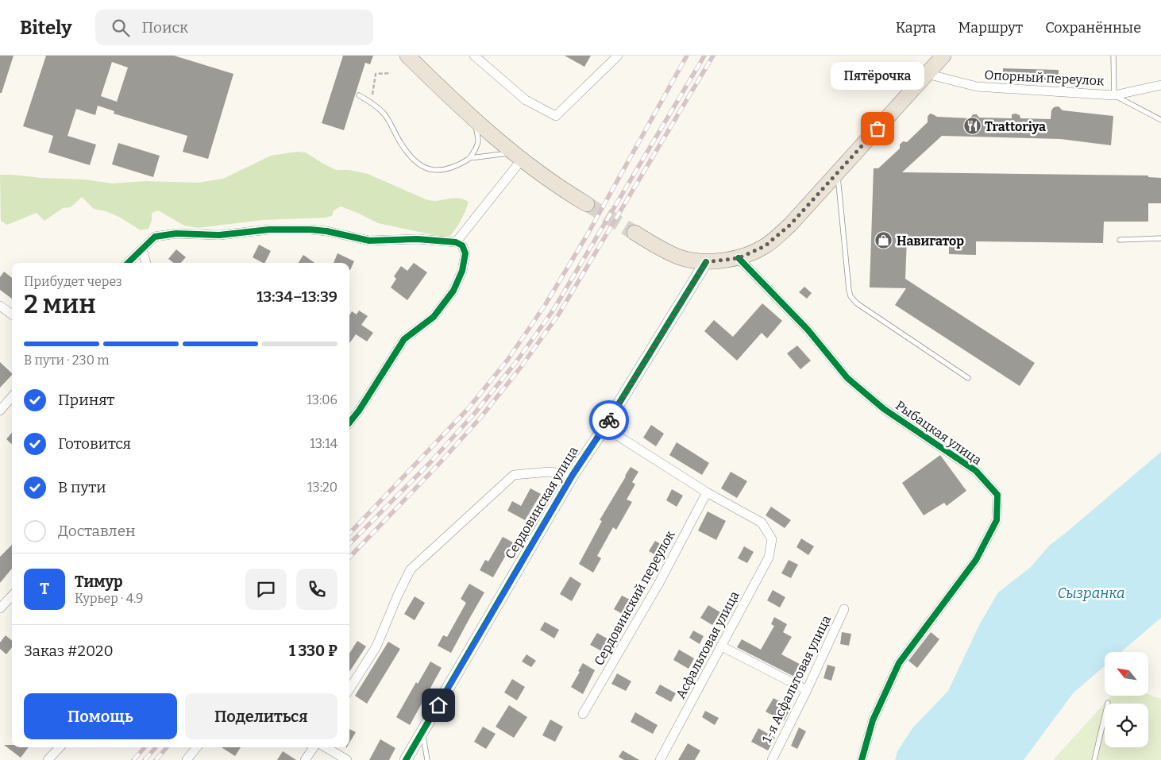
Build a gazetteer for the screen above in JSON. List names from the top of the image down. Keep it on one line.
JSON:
{"streets":{"street":["Опорный переулок","Рыбацкая улица","Сердовинская улица","Сердовинский переулок","Асфальтовая улица","1-я Асфальтовая улица"]},"crossings":[["Сердовинский переулок","Асфальтовая улица"]],"water":["Сызранка"],"places":{"restaurant":["Trattoriya"],"other":["Пятёрочка"],"shop":["Навигатор"]},"north":"top left","page":{"header":"Bitely","search":"Поиск","nav":["Карта","Маршрут","Сохранённые"],"bubble":"Пятёрочка","heading":["2 мин","Прибудет через","13:34–13:39"],"panel":["Тимур","Курьер · 4.9","Заказ #2020","1 330 ₽"],"bar":"В пути · 230 m","list":[["Принят","13:06"],["Готовится","13:14"],["В пути","13:20"],"Доставлен"],"round":"Т","buttons":["Помощь","Поделиться"]}}
